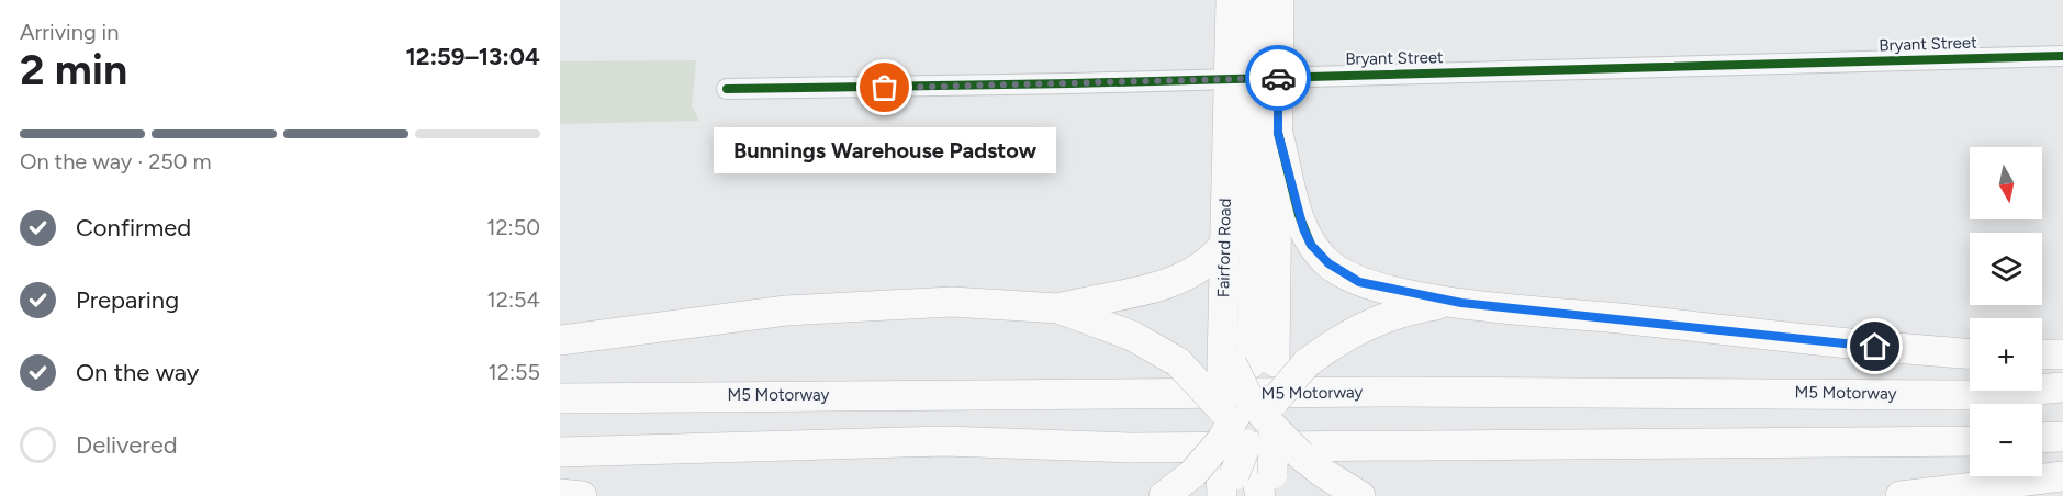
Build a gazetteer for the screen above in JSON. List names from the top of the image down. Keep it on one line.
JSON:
{"streets":{"highway":["Fairford Road","M5 Motorway"],"street":["Bryant Street"]},"crossings":[["Bryant Street","Fairford Road"]],"places":["Bunnings Warehouse Padstow"],"north":"bottom","page":{"heading":["2 min","Arriving in","12:59–13:04"],"bar":"On the way · 250 m","bubble":"Bunnings Warehouse Padstow","map_buttons":["+","−"],"list":[["Confirmed","12:50"],["Preparing","12:54"],["On the way","12:55"],"Delivered"]}}
